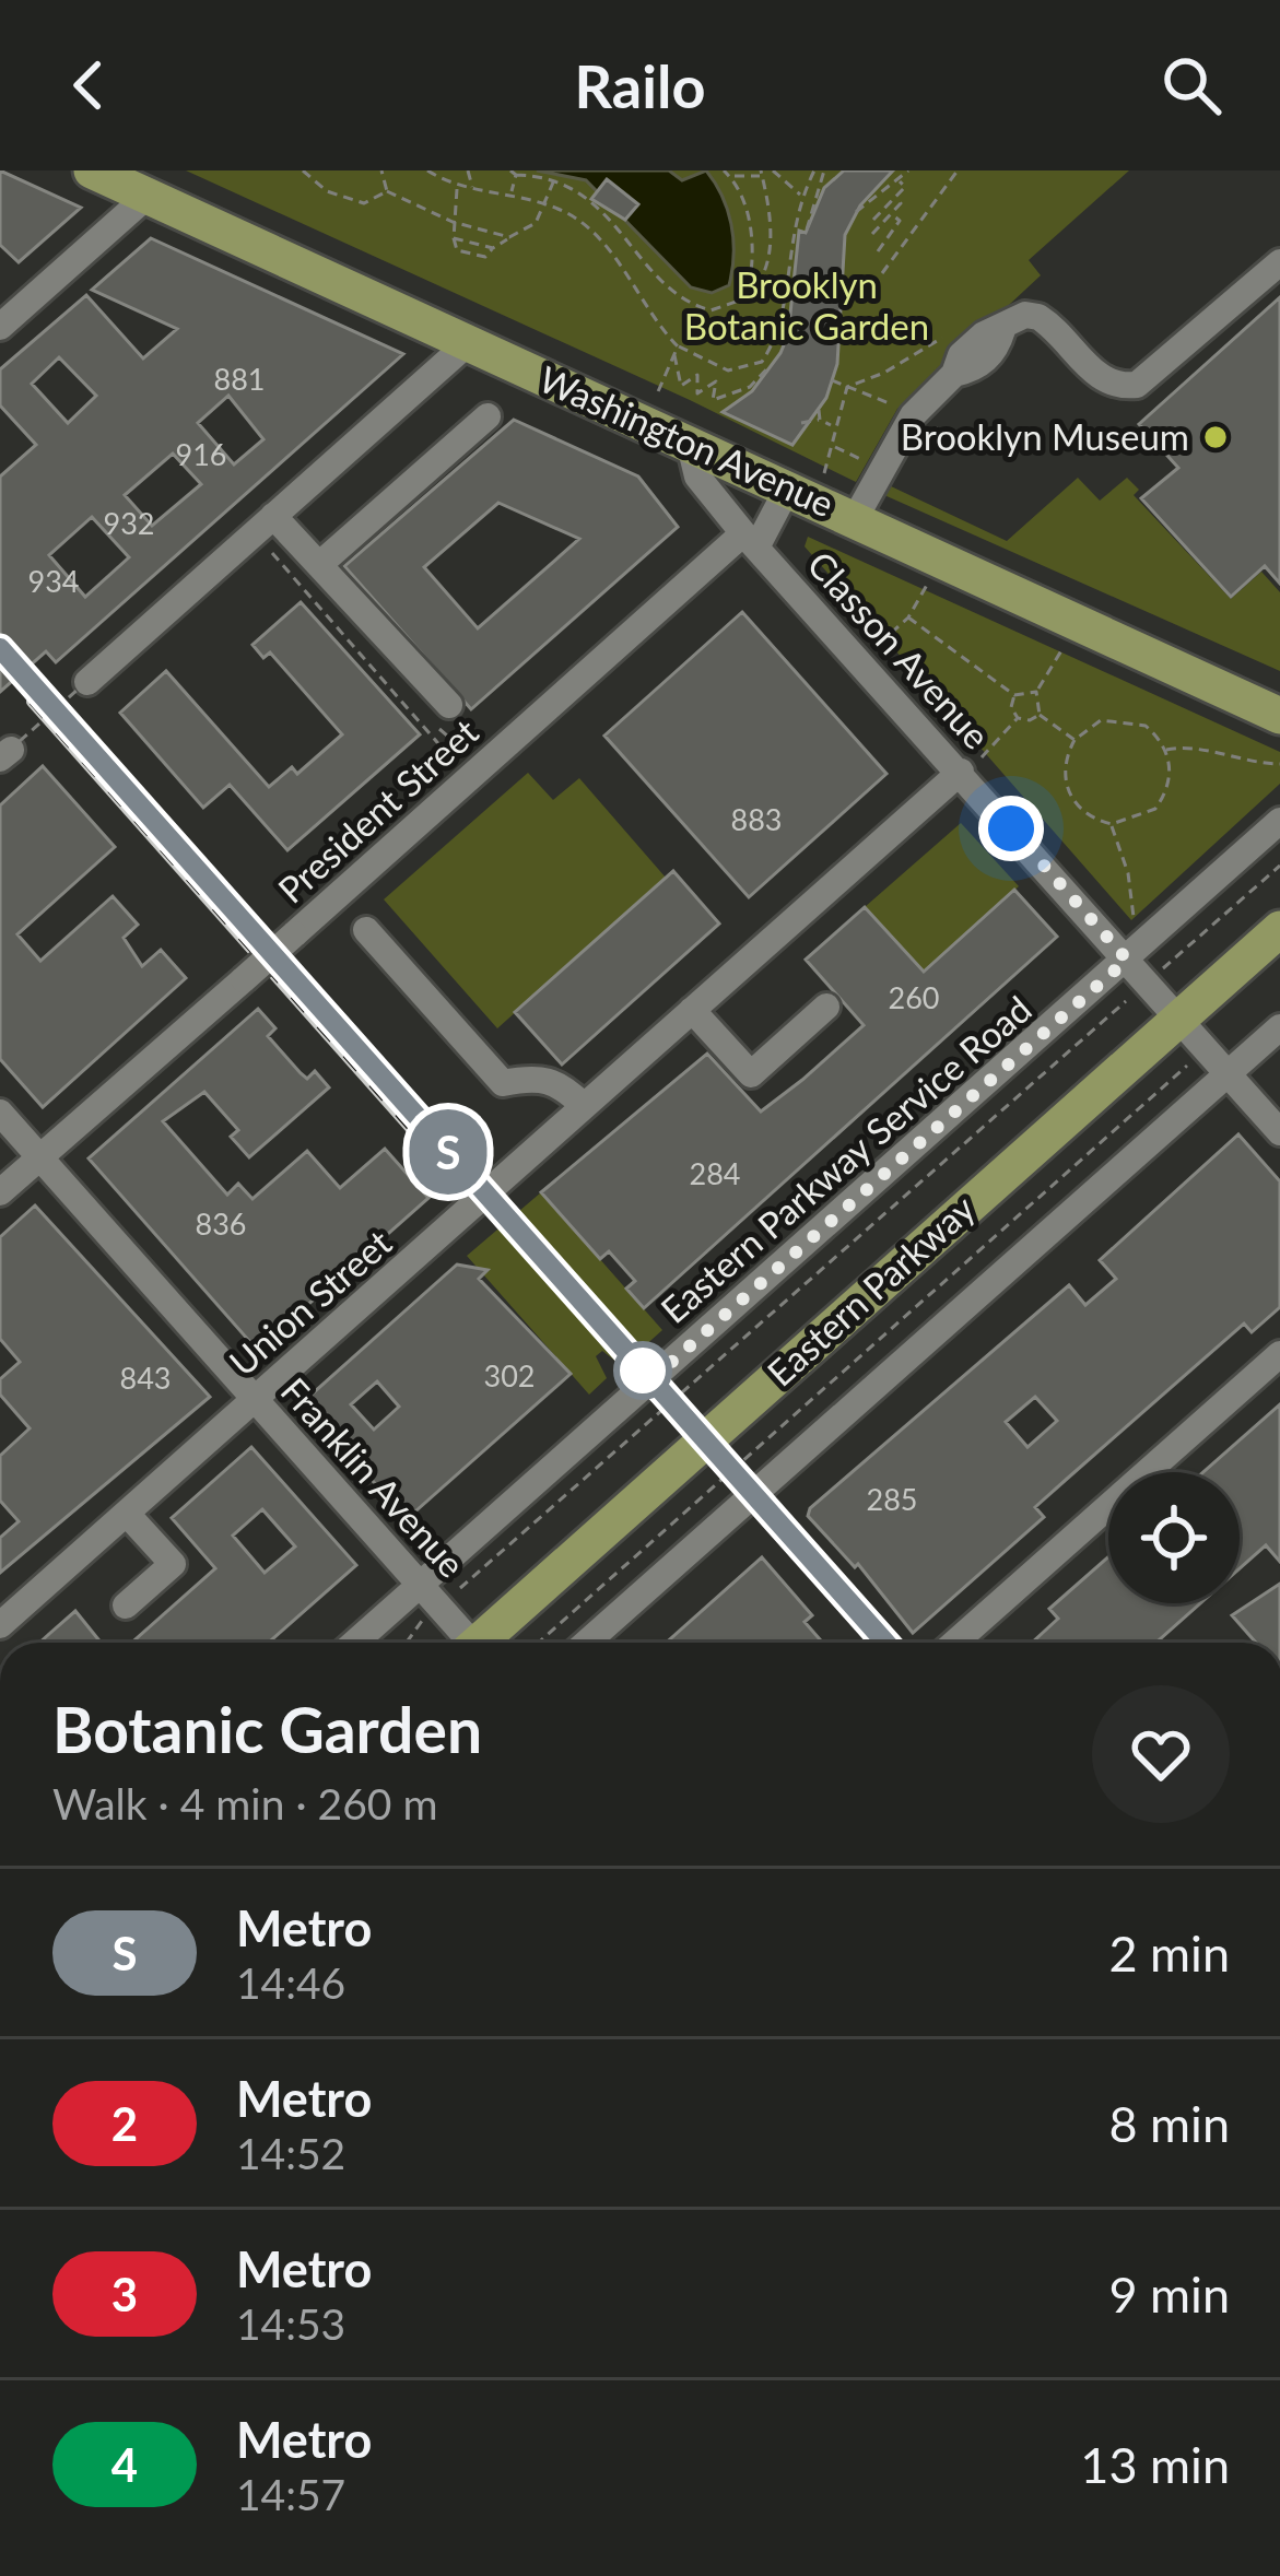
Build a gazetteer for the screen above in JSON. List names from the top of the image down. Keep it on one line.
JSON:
{"streets":{"main road":["Washington Avenue","Eastern Parkway"],"street":["Classon Avenue","President Street","Eastern Parkway Service Road","Union Street","Franklin Avenue"]},"crossings":[["Washington Avenue","Classon Avenue"],["Washington Avenue","President Street"],["Classon Avenue","President Street"],["Classon Avenue","Eastern Parkway Service Road"],["Classon Avenue","Eastern Parkway"],["Classon Avenue","Union Street"],["President Street","Franklin Avenue"],["Eastern Parkway Service Road","Franklin Avenue"],["Union Street","Franklin Avenue"]],"parks":["Brooklyn Botanic Garden"],"places":["Brooklyn Museum"],"lines":["metro line S"],"house_numbers":["881","916","932","934","883","260","284","836","302","843","285"],"page":{"header":"Railo","on_map":"S","heading":["Botanic Garden","Walk · 4 min · 260 m"],"list":[{"mark":"S","name":"Metro","note":"14:46","value":"2 min"},{"mark":"2","name":"Metro","note":"14:52","value":"8 min"},{"mark":"3","name":"Metro","note":"14:53","value":"9 min"},{"mark":"4","name":"Metro","note":"14:57","value":"13 min"}]}}
